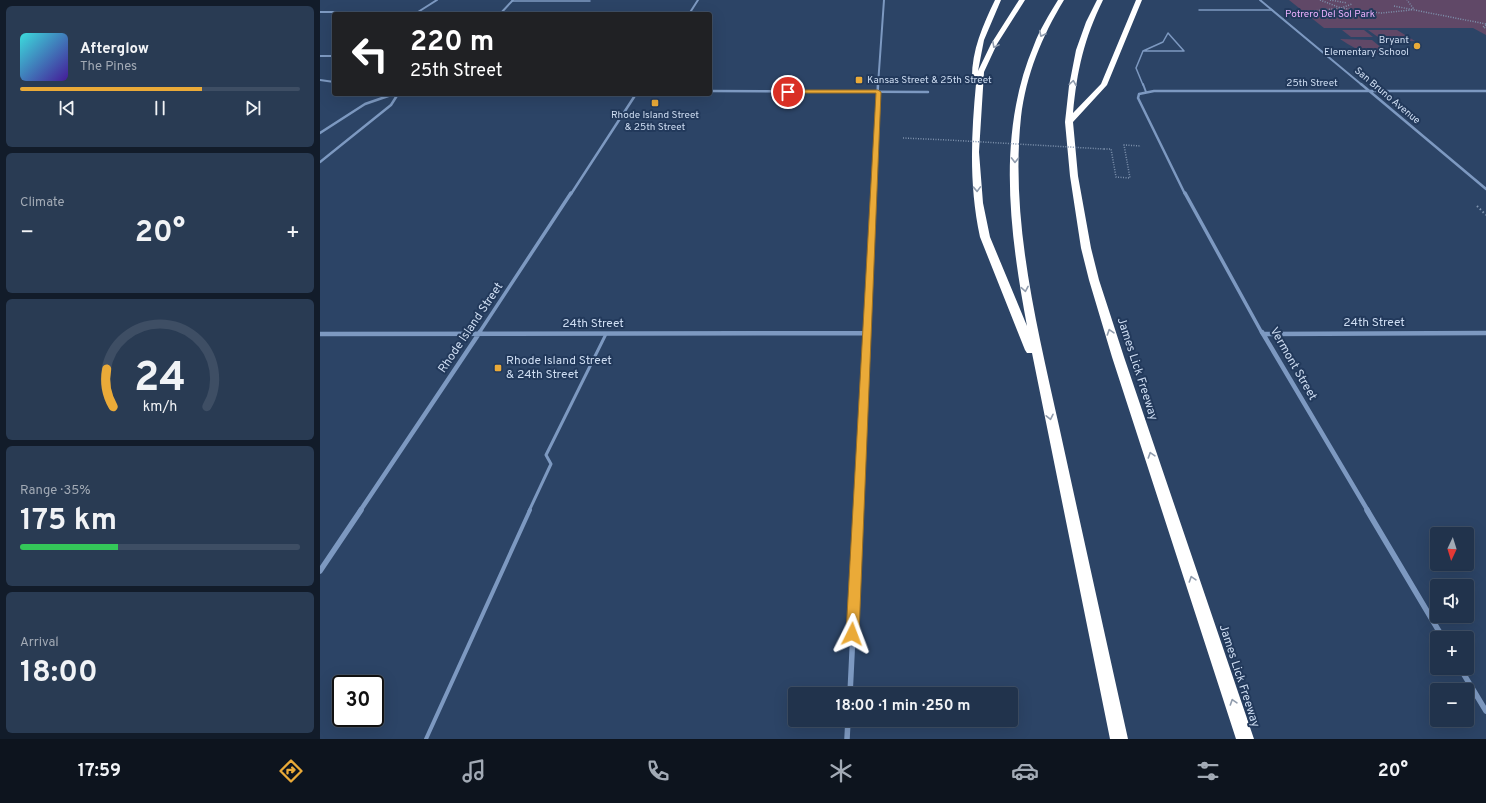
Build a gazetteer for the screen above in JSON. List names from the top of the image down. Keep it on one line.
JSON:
{"streets":{"highway":["James Lick Freeway"],"street":["25th Street","San Bruno Avenue","24th Street","Rhode Island Street","Vermont Street"]},"crossings":[["25th Street","San Bruno Avenue"],["25th Street","Vermont Street"],["24th Street","Rhode Island Street"],["24th Street","Vermont Street"]],"parks":["Potrero Del Sol Park"],"places":{"other":["Bryant Elementary School"],"transit":["Kansas Street & 25th Street","Rhode Island Street & 25th Street","Rhode Island Street & 24th Street"]},"north":"bottom","page":{"turn":["220 m","25th Street"],"song":["Afterglow","The Pines"],"tile":["Climate",["Range · 35%","175 km"],["Arrival","18:00"]],"heat":["−","20°","+"],"map_buttons":["+","−"],"limit":"30","trip":"18:00 · 1 min · 250 m","tabs":["17:59","20°"],"gauge":["24","km/h"]}}
